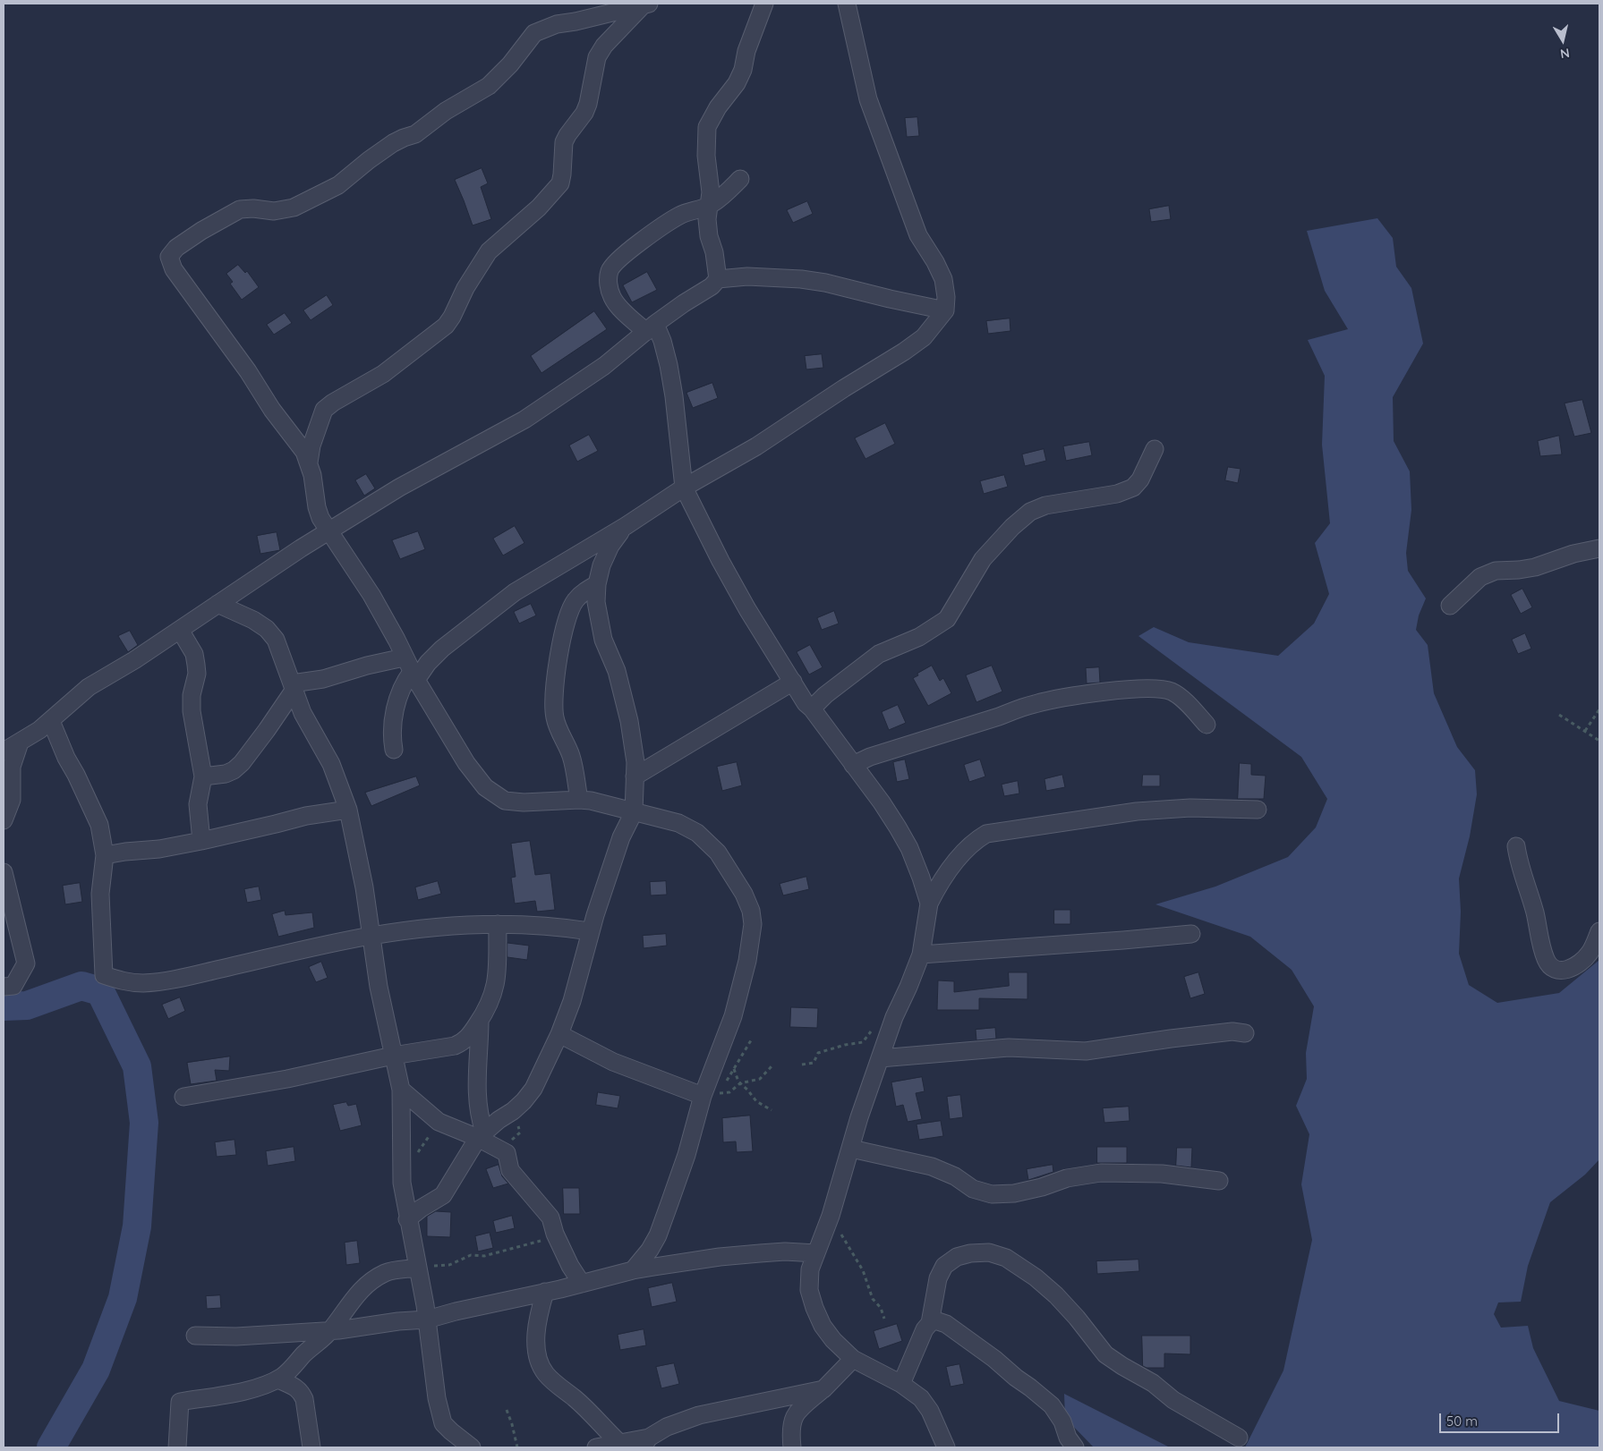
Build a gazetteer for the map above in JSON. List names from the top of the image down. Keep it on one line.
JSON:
{"scale_bar":"50 m","north":"bottom"}
